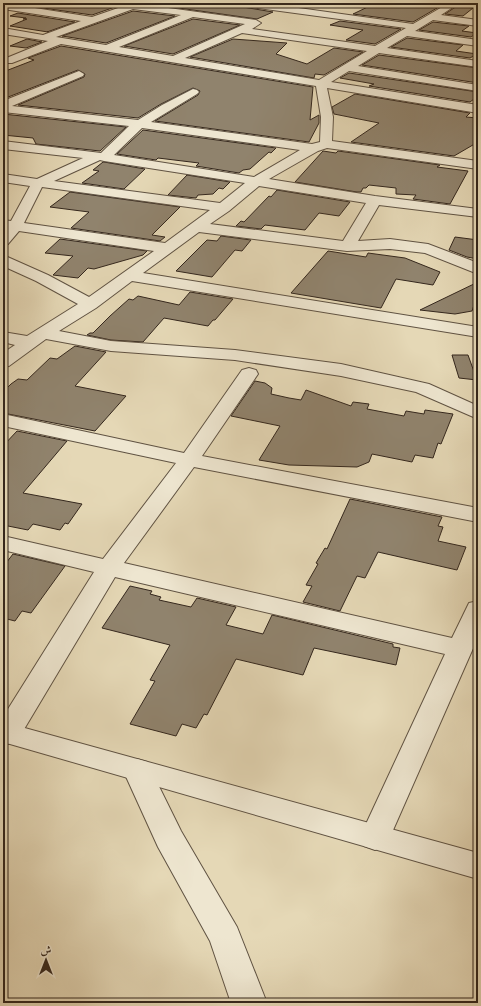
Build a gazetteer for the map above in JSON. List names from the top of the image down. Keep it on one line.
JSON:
{"north":"top"}
